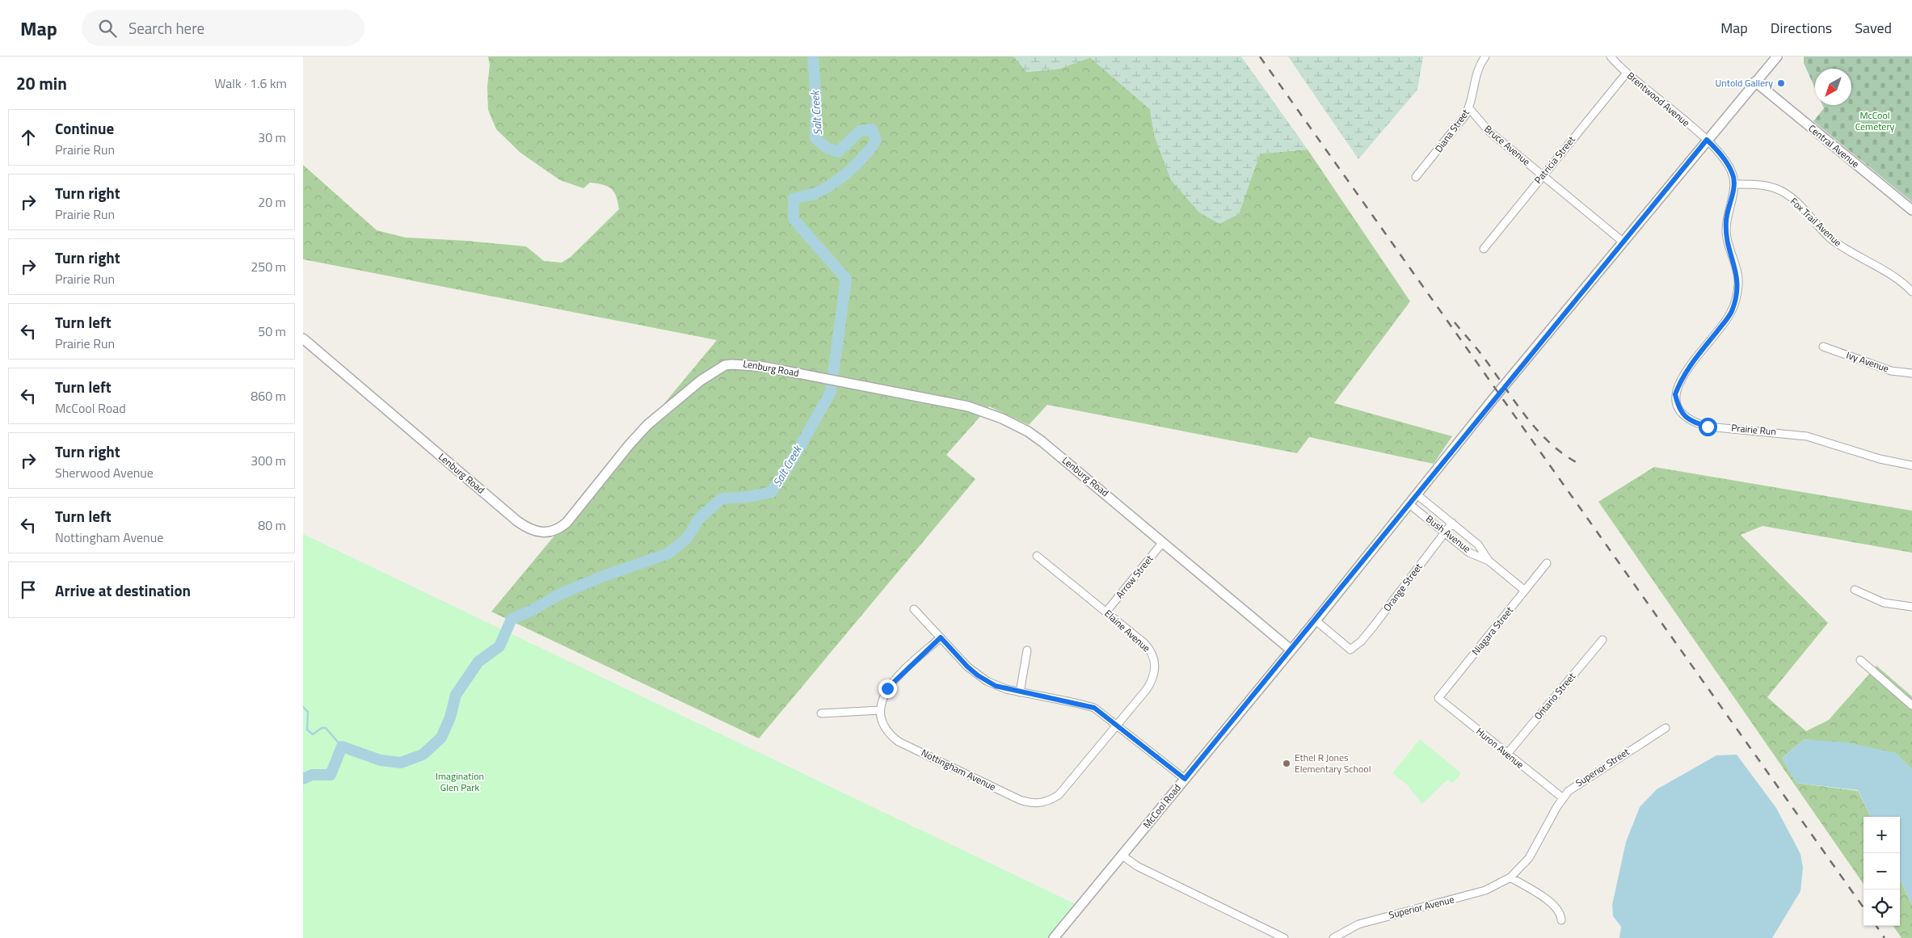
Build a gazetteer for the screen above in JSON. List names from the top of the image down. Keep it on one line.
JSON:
{"streets":{"street":["Brentwood Avenue","Diana Street","Bruce Avenue","Central Avenue","Patricia Street","Fox Trail Avenue","Ivy Avenue","Lenburg Road","Prairie Run","Bush Avenue","Arrow Street","Orange Street","Elaine Avenue","Niagara Street","Ontario Street","Huron Avenue","Superior Street","Nottingham Avenue","McCool Road","Superior Avenue"]},"crossings":[["Brentwood Avenue","Patricia Street"],["Brentwood Avenue","Prairie Run"],["Brentwood Avenue","McCool Road"],["Diana Street","Bruce Avenue"],["Bruce Avenue","Patricia Street"],["Bruce Avenue","McCool Road"],["Central Avenue","McCool Road"],["Fox Trail Avenue","Prairie Run"],["Lenburg Road","Arrow Street"],["Lenburg Road","McCool Road"],["Prairie Run","McCool Road"],["Bush Avenue","Orange Street"],["Bush Avenue","Niagara Street"],["Bush Avenue","McCool Road"],["Arrow Street","Elaine Avenue"],["Orange Street","McCool Road"],["Elaine Avenue","Nottingham Avenue"],["Niagara Street","Huron Avenue"],["Ontario Street","Huron Avenue"],["Huron Avenue","Superior Street"],["Superior Street","Superior Avenue"]],"water":["Salt Creek"],"parks":["McCool Cemetery","Imagination Glen Park"],"places":["Untold Gallery","Ethel R Jones Elementary School"],"north":"bottom left","page":{"header":"Map","search":"Search here","nav":["Map","Directions","Saved"],"heading":["20 min","Walk · 1.6 km"],"list":[["Continue","Prairie Run","30 m"],["Turn right","Prairie Run","20 m"],["Turn right","Prairie Run","250 m"],["Turn left","Prairie Run","50 m"],["Turn left","McCool Road","860 m"],["Turn right","Sherwood Avenue","300 m"],["Turn left","Nottingham Avenue","80 m"],"Arrive at destination"],"map_buttons":["+","−"]}}
